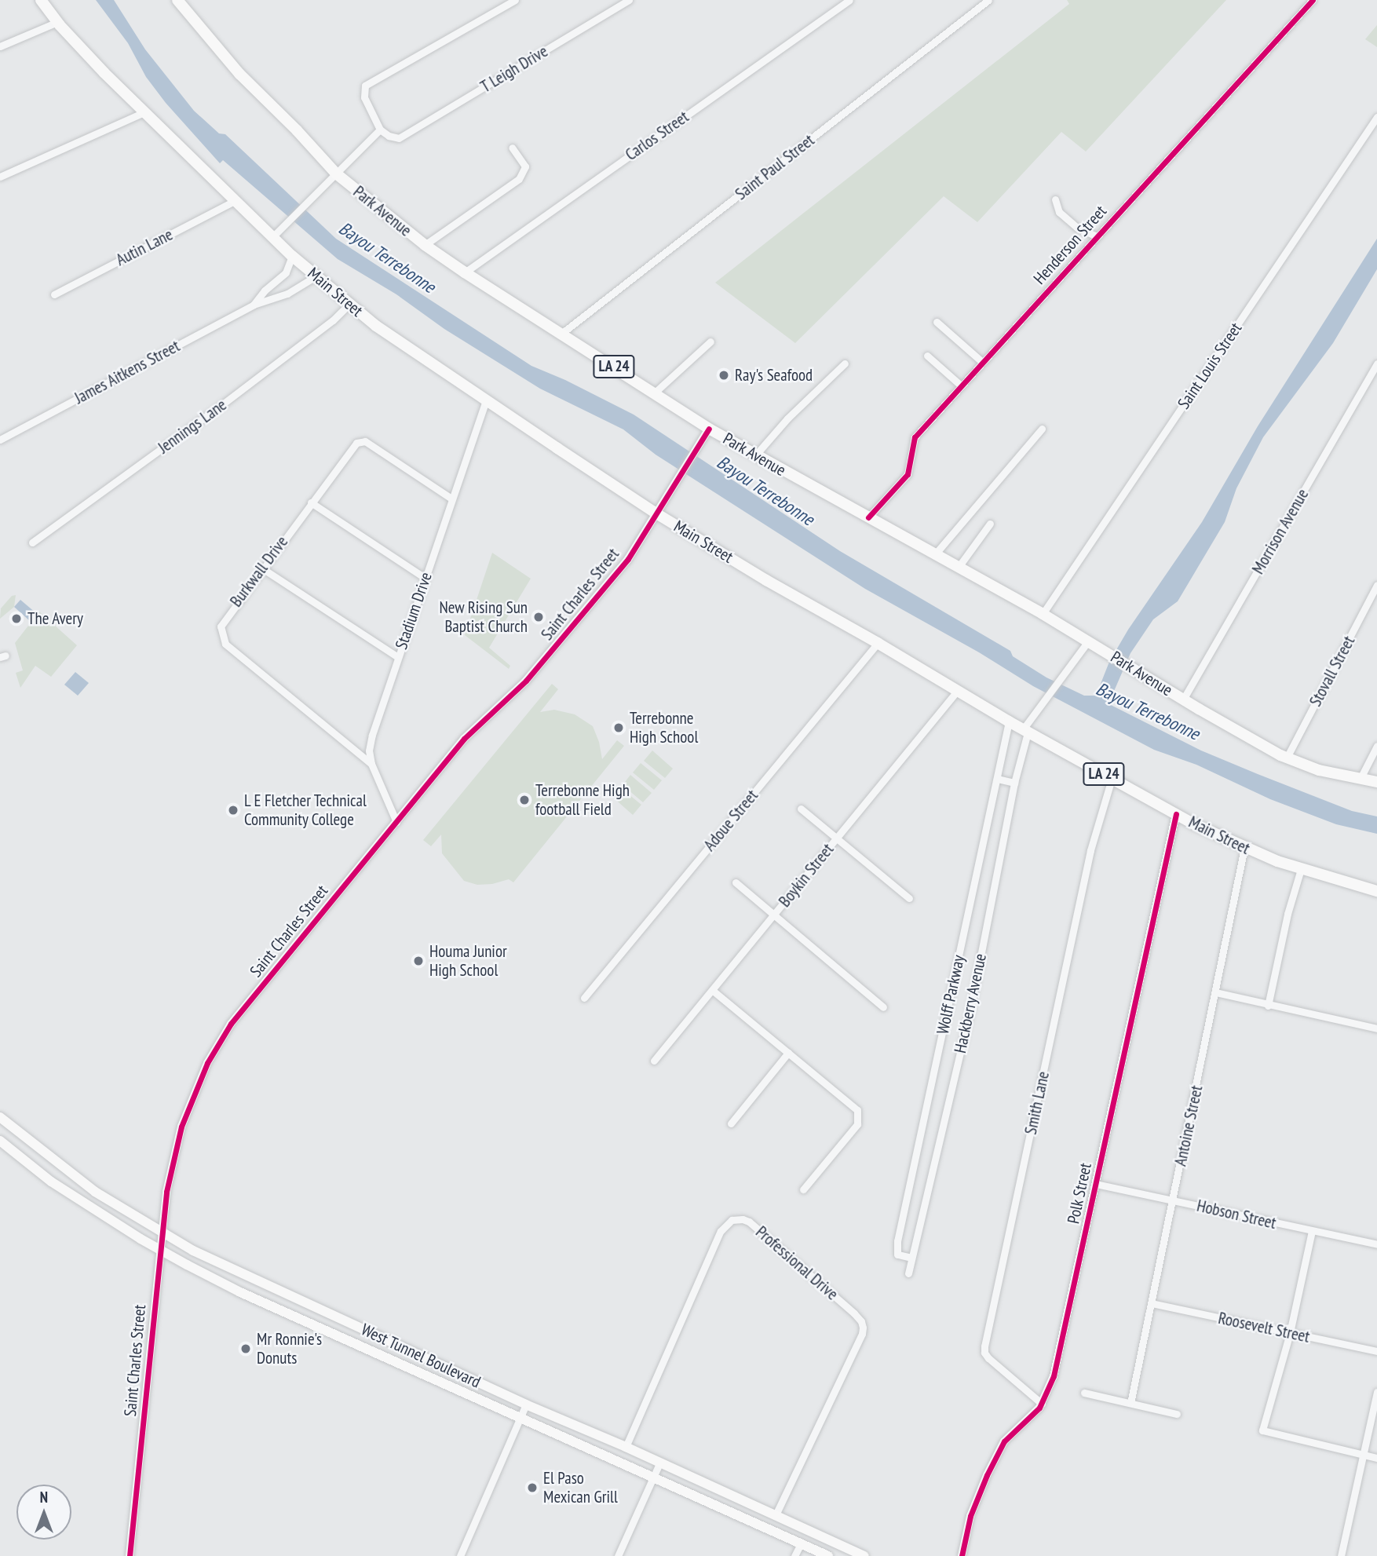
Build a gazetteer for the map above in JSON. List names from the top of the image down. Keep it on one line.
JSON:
{"streets":{"main road":["Park Avenue","Main Street","LA 24","West Tunnel Boulevard"],"street":["T Leigh Drive","Carlos Street","Saint Paul Street","Henderson Street","Autin Lane","Saint Louis Street","James Aitkens Street","Jennings Lane","Morrison Avenue","Burkwall Drive","Saint Charles Street","Stadium Drive","Stovall Street","Adoue Street","Boykin Street","Wolff Parkway","Hackberry Avenue","Smith Lane","Antoine Street","Polk Street","Hobson Street","Professional Drive","Roosevelt Street"]},"crossings":[["Carlos Street","Park Avenue"],["Saint Paul Street","Park Avenue"],["Park Avenue","Henderson Street"],["Park Avenue","Saint Louis Street"],["Park Avenue","Morrison Avenue"],["Park Avenue","Saint Charles Street"],["Park Avenue","Stovall Street"],["Park Avenue","Hackberry Avenue"],["Autin Lane","Main Street"],["Main Street","James Aitkens Street"],["Main Street","Jennings Lane"],["Main Street","Saint Charles Street"],["Main Street","Stadium Drive"],["Main Street","Adoue Street"],["Main Street","Boykin Street"],["Main Street","Wolff Parkway"],["Main Street","Hackberry Avenue"],["Main Street","Smith Lane"],["Main Street","Antoine Street"],["Main Street","Polk Street"],["Burkwall Drive","Stadium Drive"],["Saint Charles Street","Stadium Drive"],["Saint Charles Street","West Tunnel Boulevard"],["Wolff Parkway","Hackberry Avenue"],["Smith Lane","Polk Street"],["Antoine Street","Hobson Street"],["Antoine Street","Roosevelt Street"],["Polk Street","Hobson Street"],["Professional Drive","West Tunnel Boulevard"]],"water":["Bayou Terrebonne"],"places":["Ray's Seafood","New Rising Sun Baptist Church","The Avery","Terrebonne High School","Terrebonne High football Field","L E Fletcher Technical Community College","Houma Junior High School","Mr Ronnie's Donuts","El Paso Mexican Grill"],"north":"top"}
